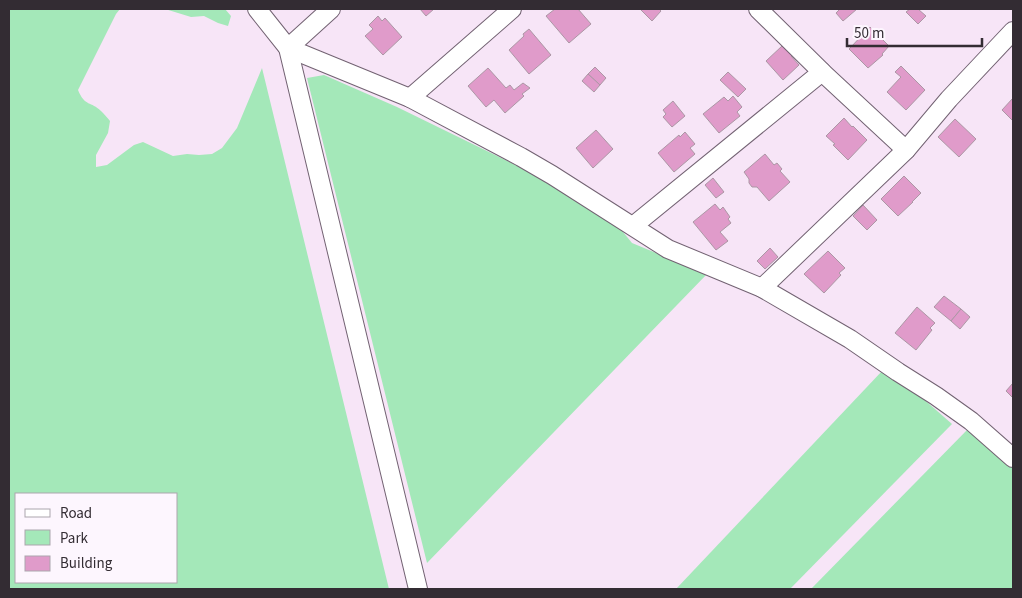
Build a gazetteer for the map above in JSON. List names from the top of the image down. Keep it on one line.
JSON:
{"legend":["Road","Park","Building"],"scale_bar":"50 m"}
